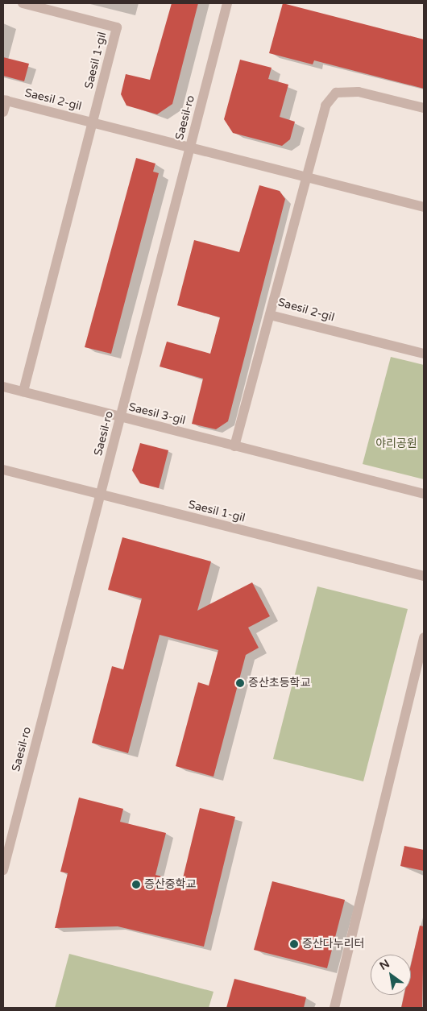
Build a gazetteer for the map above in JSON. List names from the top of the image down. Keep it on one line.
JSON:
{"streets":{"street":["Saesil 1-gil","Saesil 2-gil","Saesil-ro","Saesil 3-gil"]},"crossings":[["Saesil 1-gil","Saesil 2-gil"],["Saesil 1-gil","Saesil-ro"],["Saesil 2-gil","Saesil-ro"],["Saesil 2-gil","Saesil 3-gil"],["Saesil-ro","Saesil 3-gil"]],"parks":["야리공원"],"places":["증산초등학교","증산중학교","증산다누리터"],"north":"top left"}
